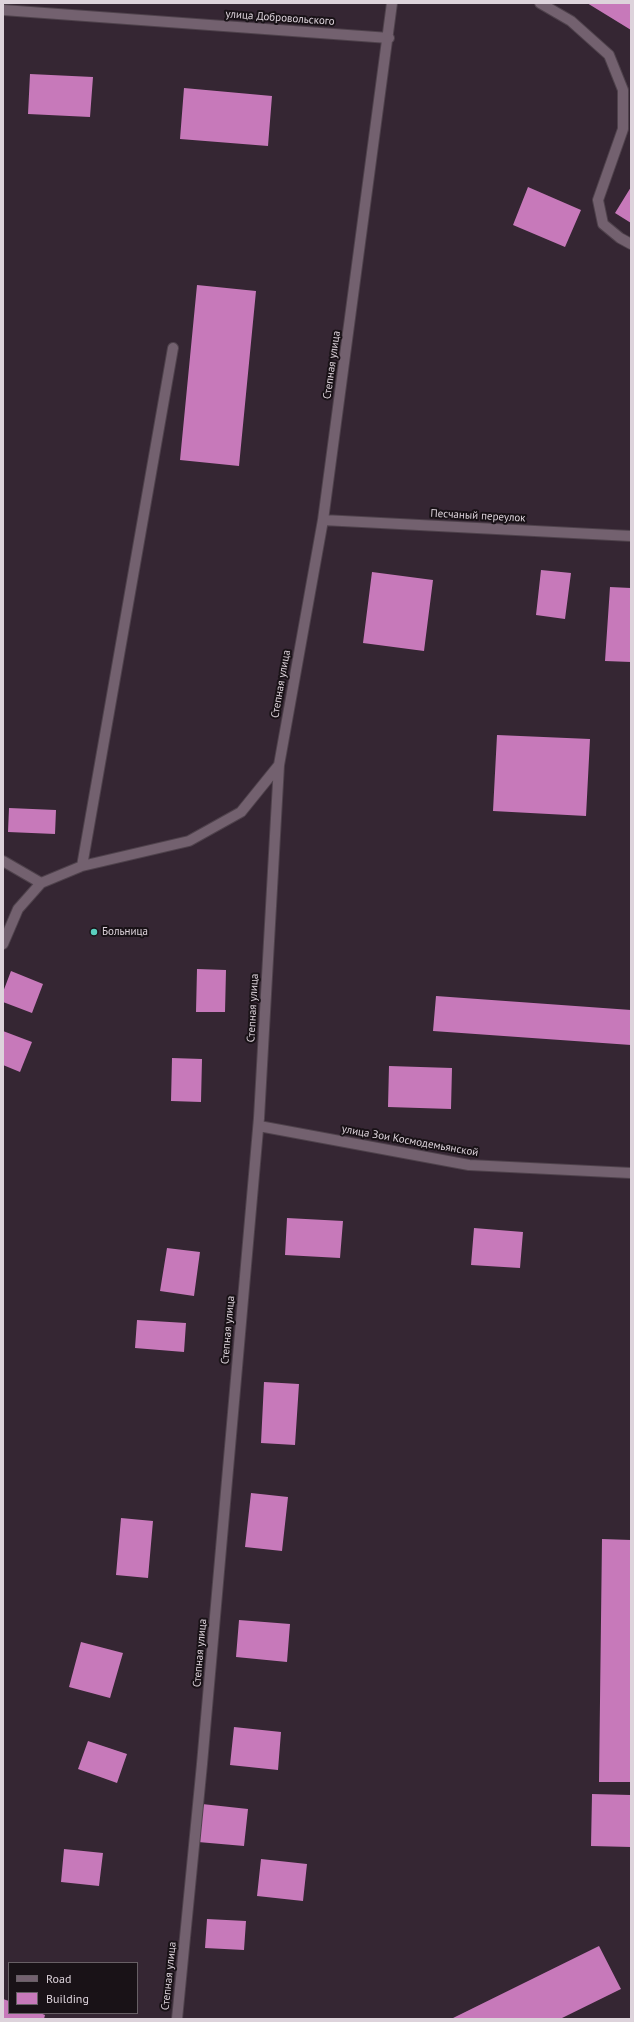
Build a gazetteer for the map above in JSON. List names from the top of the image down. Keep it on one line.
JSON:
{"streets":{"street":["улица Добровольского","Степная улица","Песчаный переулок","улица Зои Космодемьянской"]},"crossings":[["улица Добровольского","Степная улица"],["Степная улица","Песчаный переулок"],["Степная улица","улица Зои Космодемьянской"]],"places":["Больница"],"legend":["Road","Building"]}
